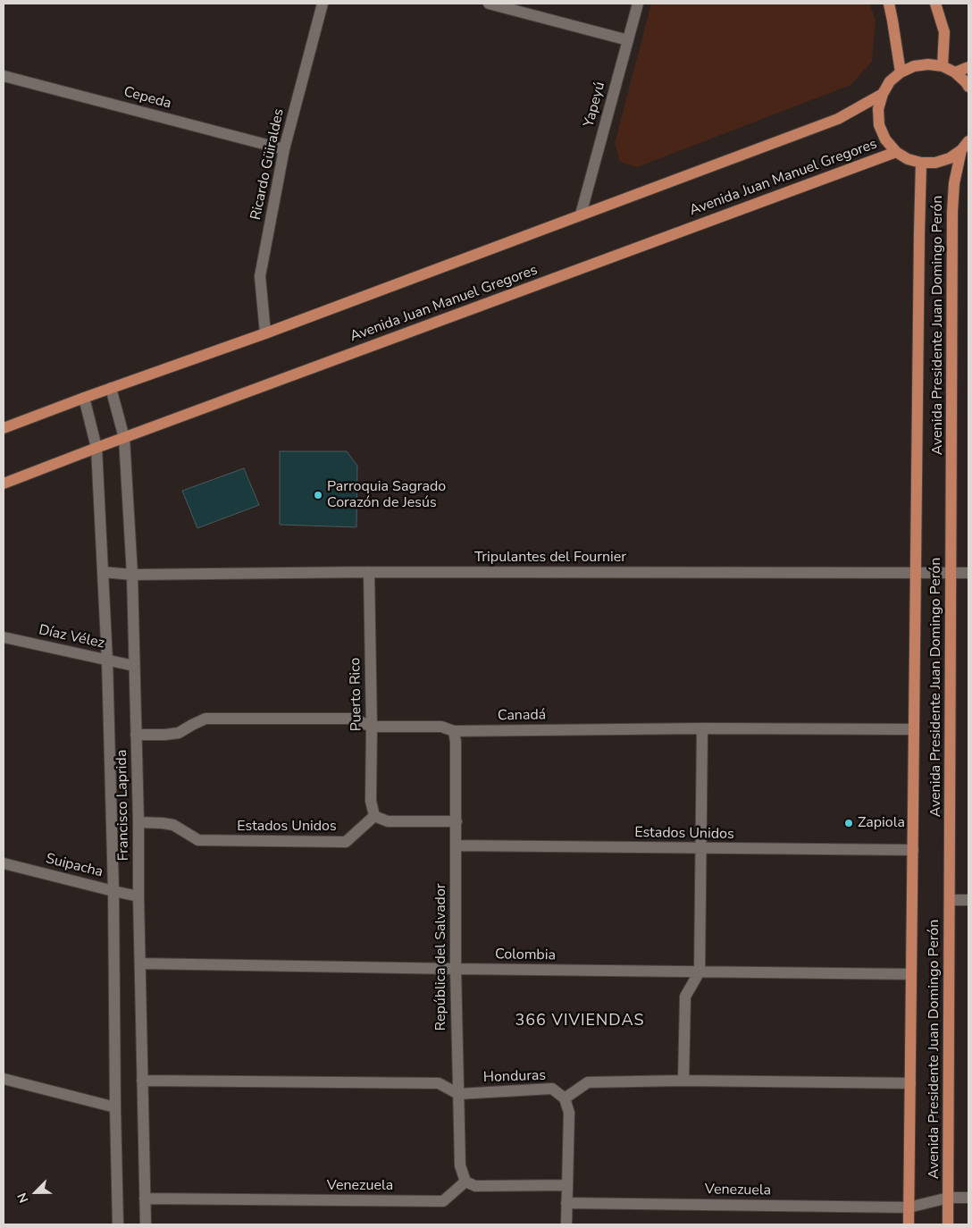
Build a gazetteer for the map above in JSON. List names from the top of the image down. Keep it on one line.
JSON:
{"streets":{"main road":["Avenida Juan Manuel Gregores","Avenida Presidente Juan Domingo Perón"],"street":["Cepeda","Yapeyú","Ricardo Güiraldes","Tripulantes del Fournier","Díaz Vélez","Puerto Rico","Canadá","Francisco Laprida","Estados Unidos","Suipacha","Colombia","República del Salvador","Honduras","Venezuela"]},"crossings":[["Cepeda","Ricardo Güiraldes"],["Avenida Juan Manuel Gregores","Francisco Laprida"],["Avenida Presidente Juan Domingo Perón","Tripulantes del Fournier"],["Avenida Presidente Juan Domingo Perón","Canadá"],["Avenida Presidente Juan Domingo Perón","Estados Unidos"],["Avenida Presidente Juan Domingo Perón","Colombia"],["Avenida Presidente Juan Domingo Perón","Venezuela"],["Tripulantes del Fournier","Puerto Rico"],["Tripulantes del Fournier","Francisco Laprida"],["Díaz Vélez","Francisco Laprida"],["Puerto Rico","Canadá"],["Puerto Rico","Estados Unidos"],["Canadá","Francisco Laprida"],["Canadá","República del Salvador"],["Francisco Laprida","Estados Unidos"],["Francisco Laprida","Suipacha"],["Francisco Laprida","Colombia"],["Francisco Laprida","Venezuela"],["Estados Unidos","República del Salvador"],["Colombia","República del Salvador"],["República del Salvador","Honduras"],["República del Salvador","Venezuela"]],"districts":["366 VIVIENDAS"],"places":["Parroquia Sagrado Corazón de Jesús","Zapiola"],"north":"bottom left"}
